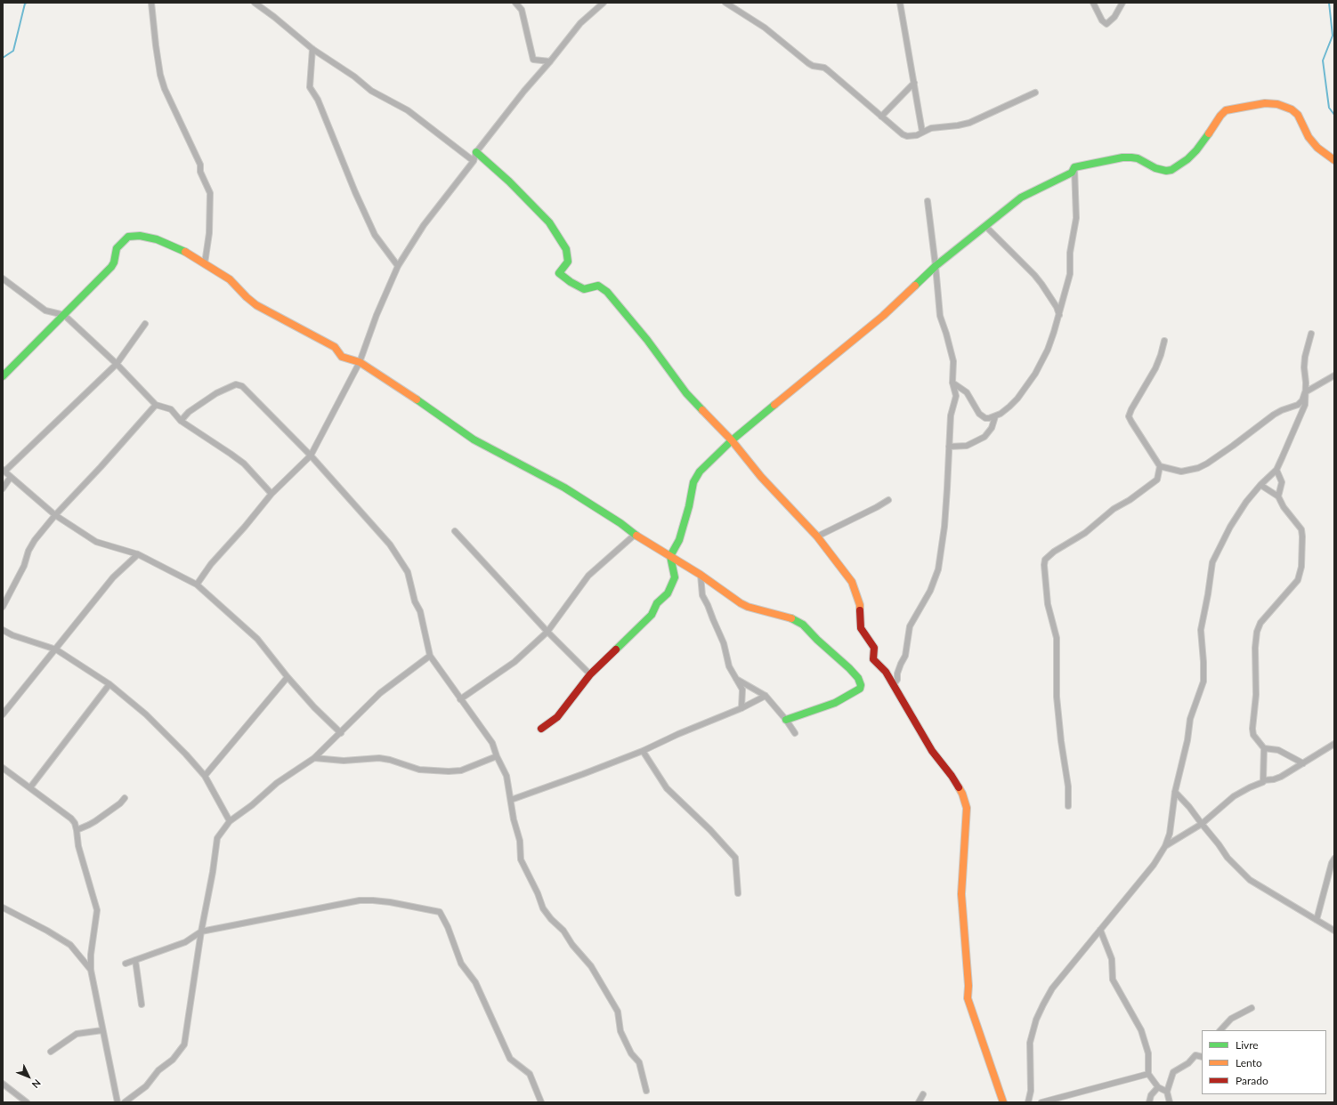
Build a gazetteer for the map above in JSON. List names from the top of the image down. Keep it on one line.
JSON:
{"legend":["Livre","Lento","Parado"],"north":"bottom right"}
